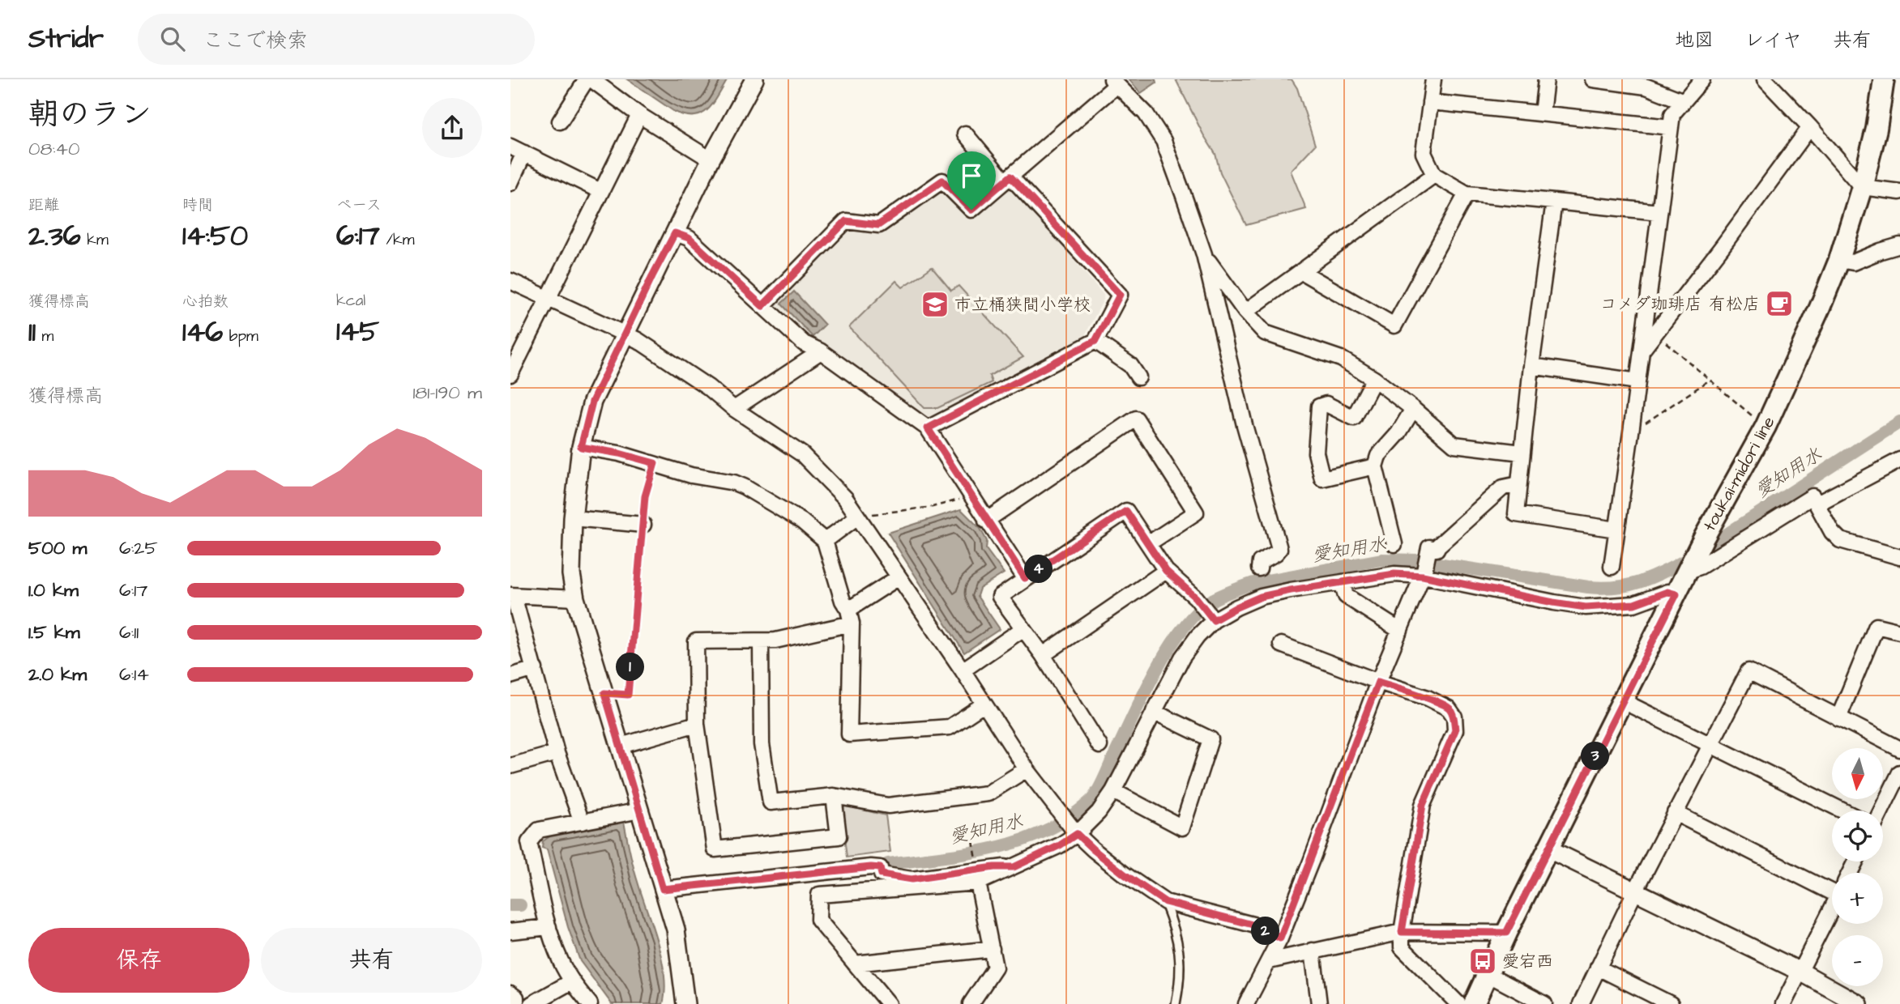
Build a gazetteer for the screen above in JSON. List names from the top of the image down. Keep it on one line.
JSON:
{"streets":{"main road":["toukai-midori line"]},"water":["愛知用水"],"places":{"cafe":["コメダ珈琲店 有松店"],"school or university":["市立桶狭間小学校"],"bus stop":["愛宕西"]},"north":"bottom","page":{"header":"Stridr","search":"ここで検索","nav":["地図","レイヤ","共有"],"heading":["朝のラン","08:40"],"stats":[["距離","2.36 km"],["時間","14:50"],["ペース","6:17 /km"],["獲得標高","11 m"],["心拍数","146 bpm"],["kcal","145"]],"chart":["獲得標高","181–190 m"],"list":[{"name":"500 m","note":"6:25"},{"name":"1.0 km","note":"6:17"},{"name":"1.5 km","note":"6:11"},{"name":"2.0 km","note":"6:14"}],"pins":["4","1","3","2"],"map_buttons":["+","−"],"buttons":["保存","共有"]}}
